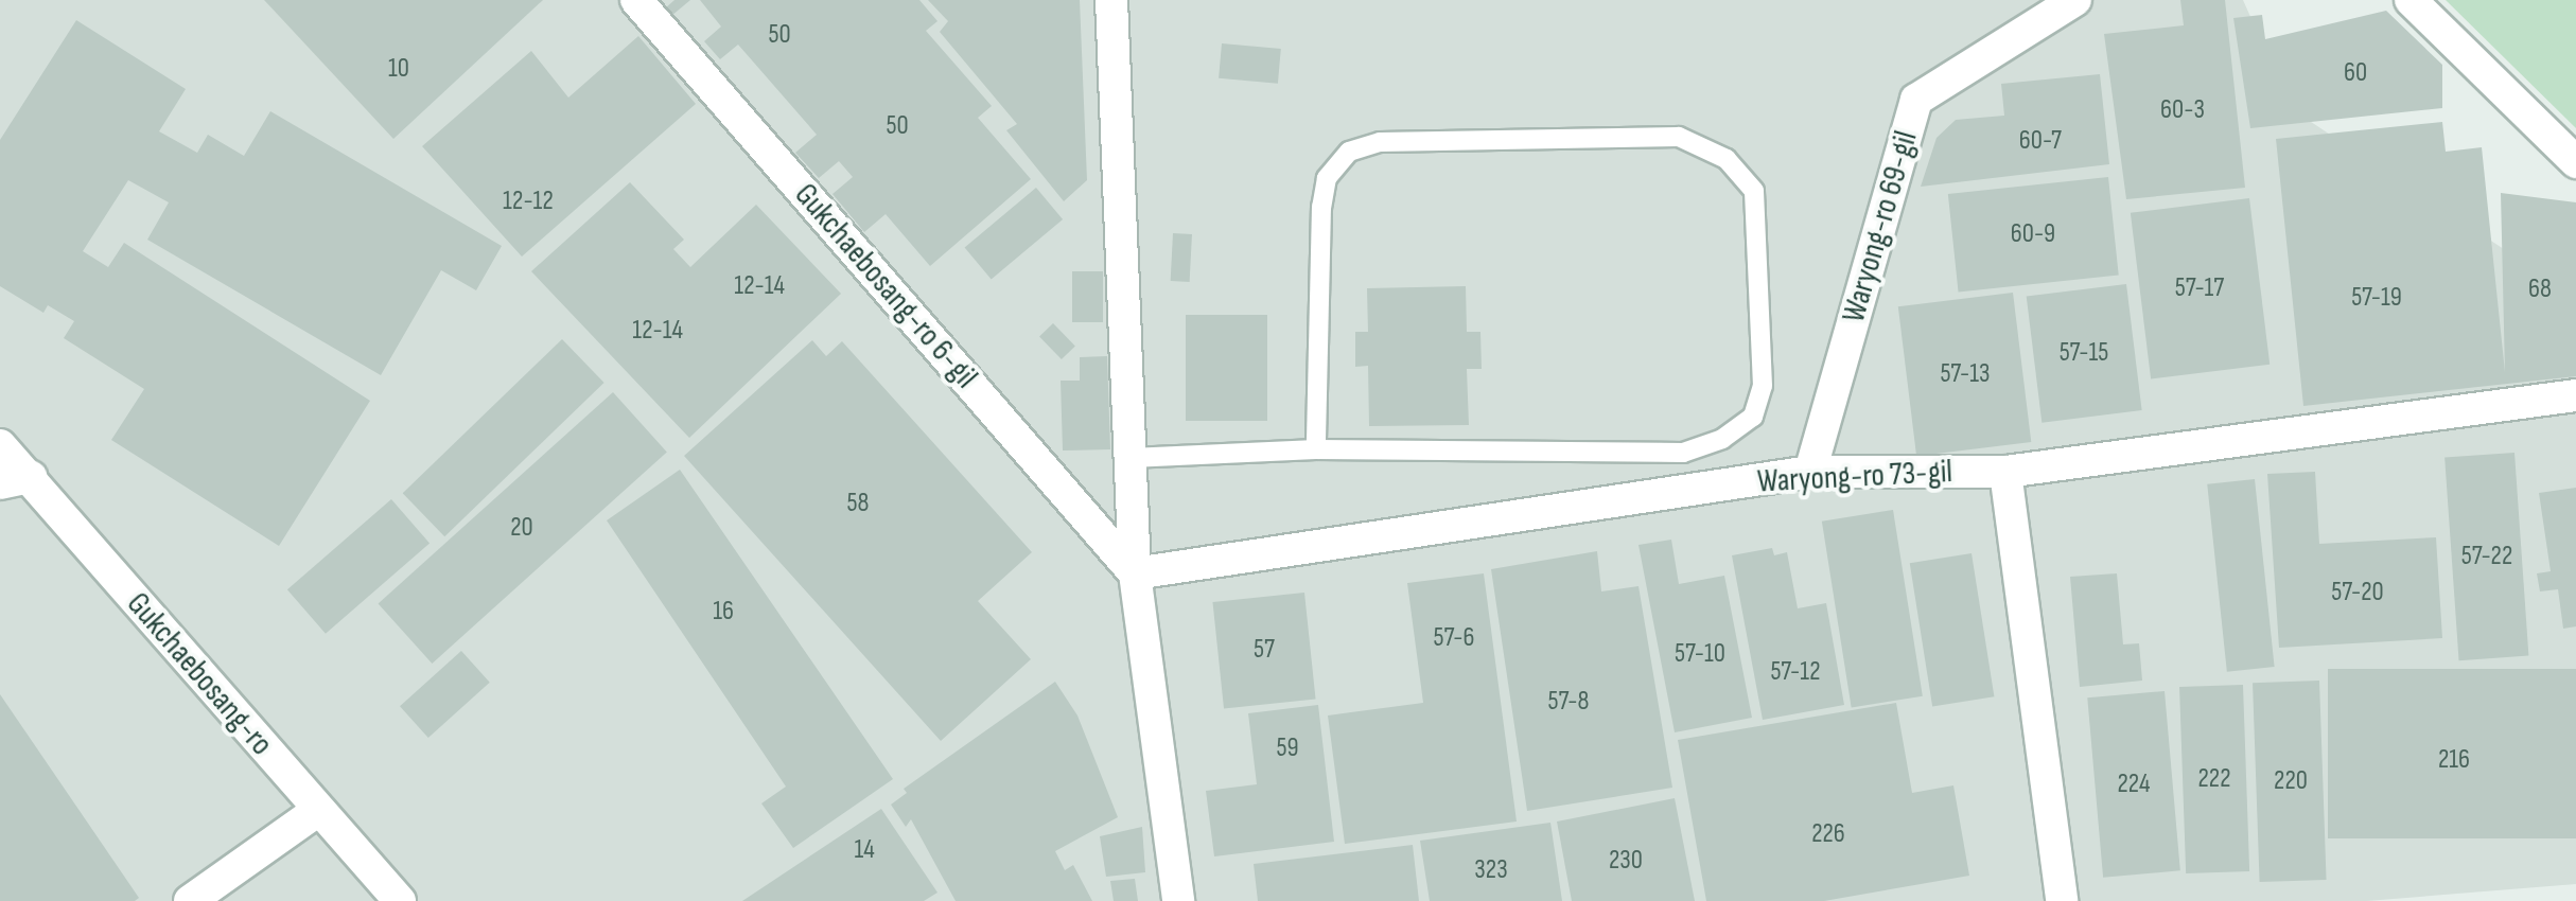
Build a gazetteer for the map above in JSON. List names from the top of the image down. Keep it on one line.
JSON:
{"streets":{"street":["Waryong-ro 69-gil","Gukchaebosang-ro 6-gil","Waryong-ro 73-gil","Gukchaebosang-ro"]},"crossings":[["Waryong-ro 69-gil","Waryong-ro 73-gil"],["Gukchaebosang-ro 6-gil","Waryong-ro 73-gil"]],"house_numbers":["50","10","60","60-3","50","60-7","12-12","60-9","12-14","57-17","68","57-19","12-14","57-15","57-13","58","20","57-22","57-20","16","57-6","57","57-10","57-12","57-8","59","216","222","220","224","226","14","230","323"]}
